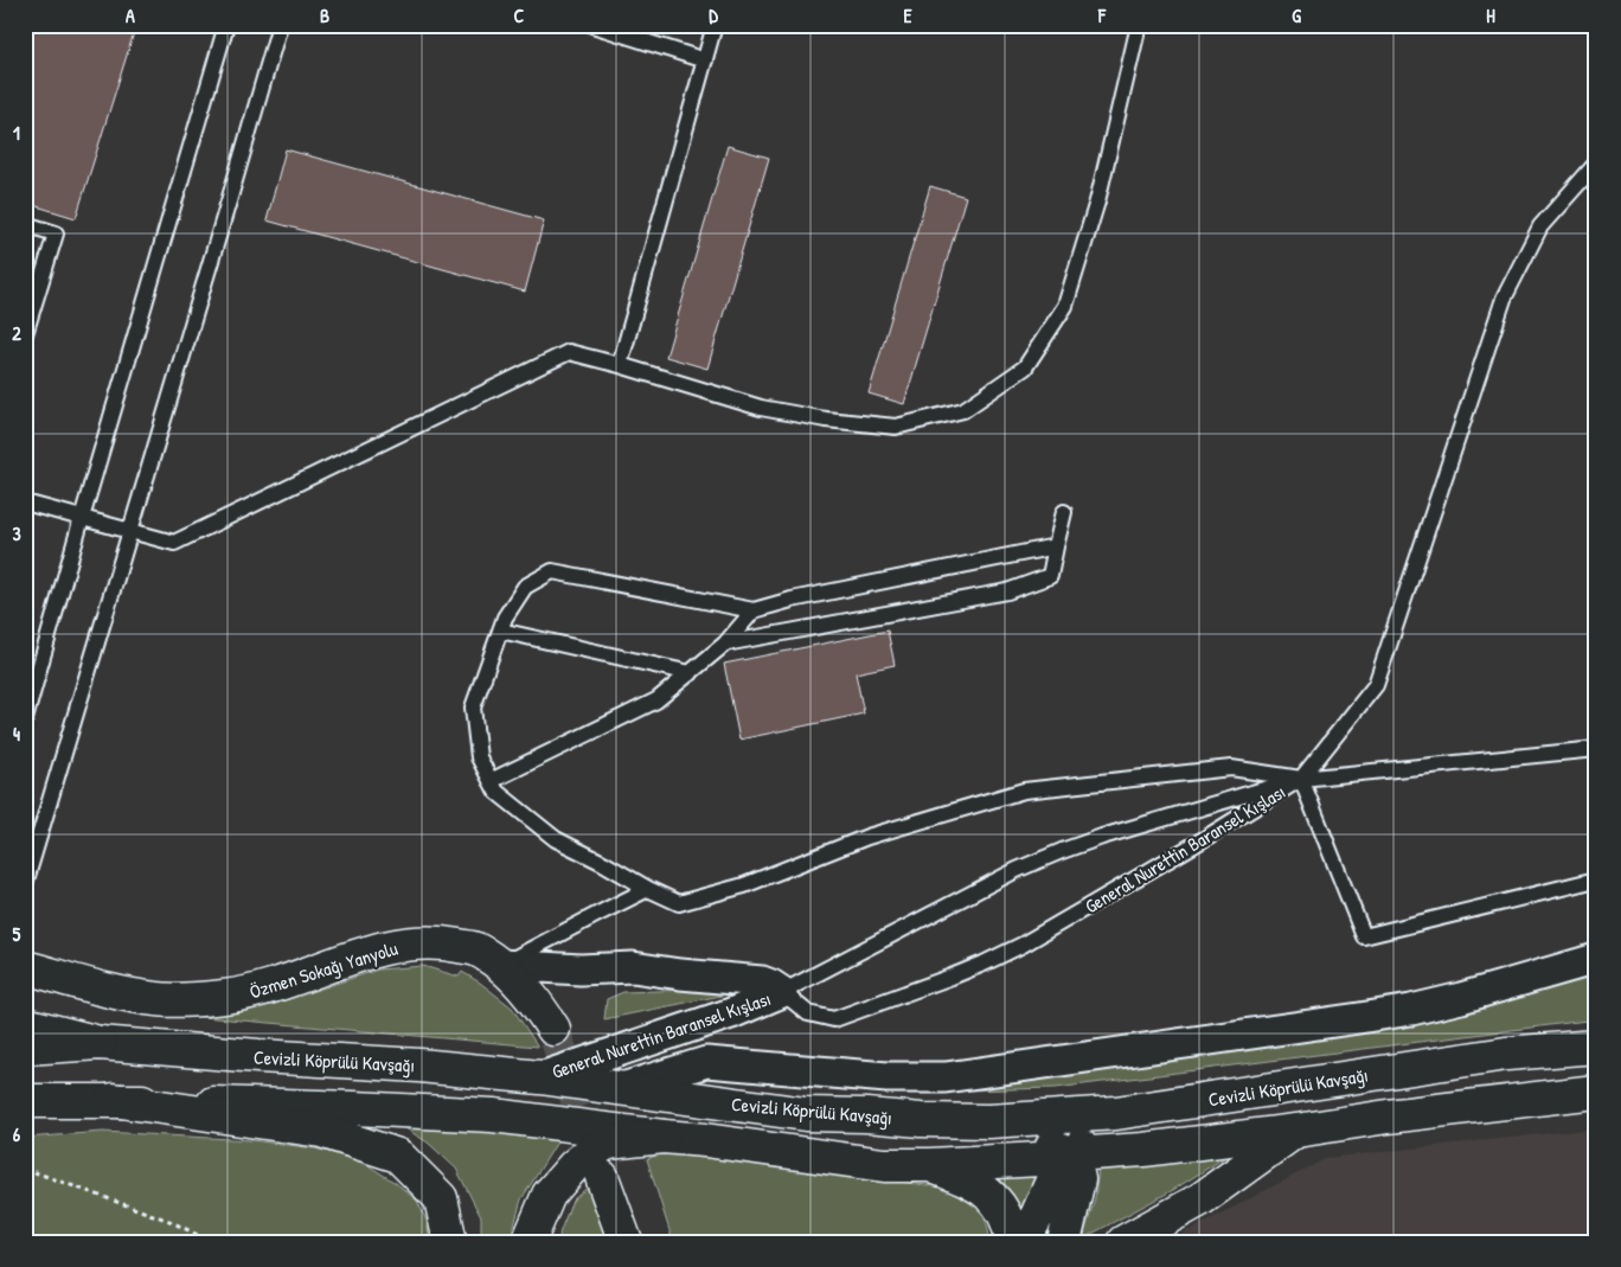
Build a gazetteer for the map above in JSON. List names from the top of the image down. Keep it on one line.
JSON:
{"streets":{"main road":["Özmen Sokağı Yanyolu","Cevizli Köprülü Kavşağı"],"street":["General Nurettin Baransel Kışlası"]},"crossings":[["General Nurettin Baransel Kışlası","Cevizli Köprülü Kavşağı"]],"grid":{"columns":["A","B","C","D","E","F","G","H"],"rows":["1","2","3","4","5","6"]}}
